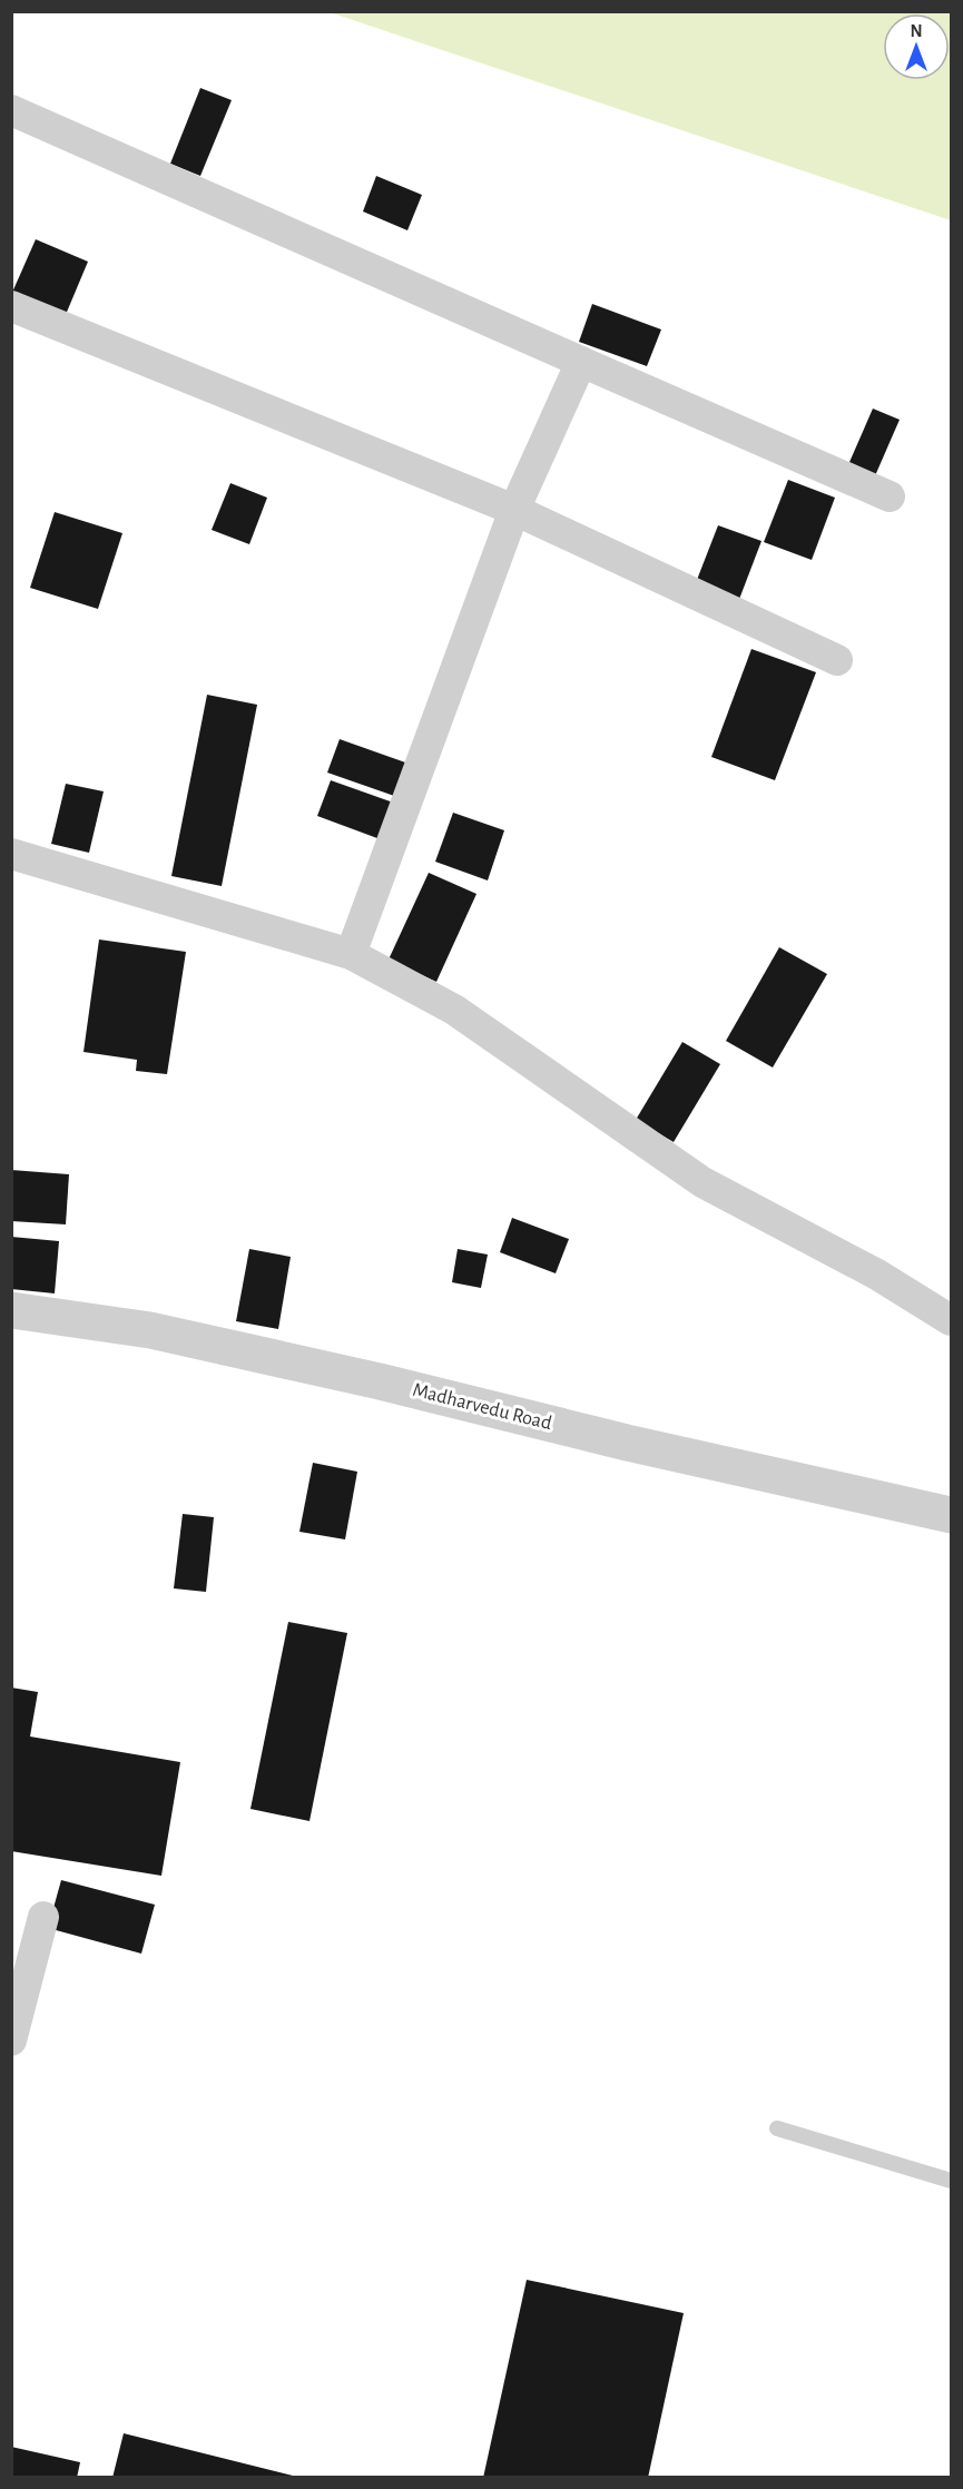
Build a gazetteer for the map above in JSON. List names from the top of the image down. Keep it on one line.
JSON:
{"streets":{"street":["Madharvedu Road"]},"north":"top"}
